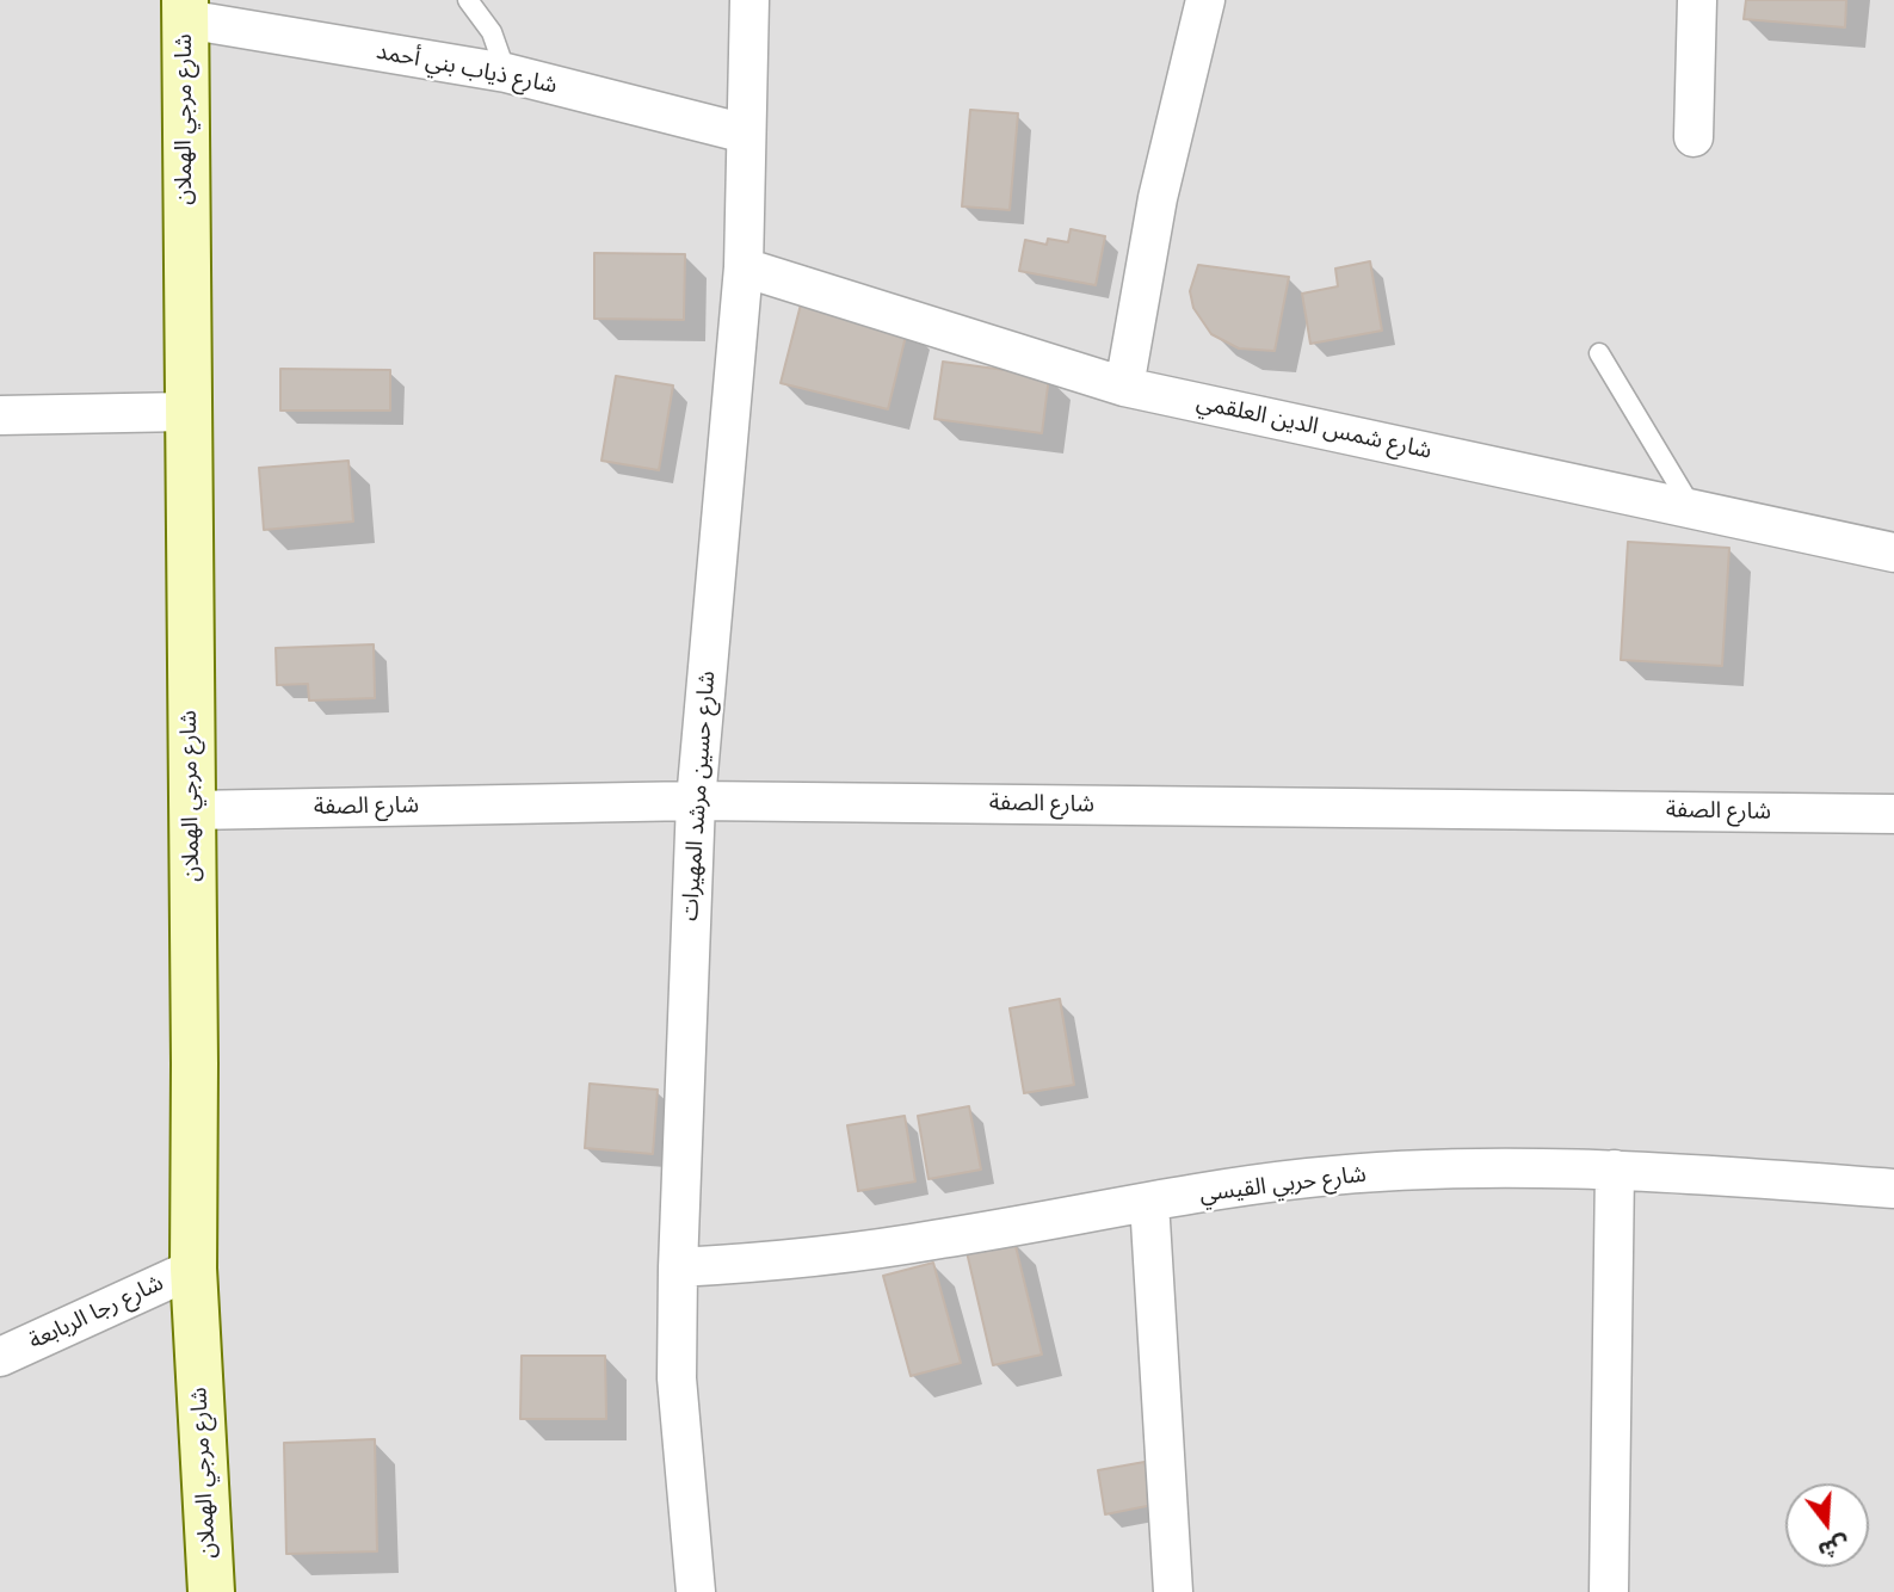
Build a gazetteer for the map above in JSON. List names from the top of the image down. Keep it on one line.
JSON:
{"streets":{"street":["شارع ذياب بني أحمد","شارع مرجي الهملان","شارع شمس الدين العلقمي","شارع حسين مرشد المهيرات","شارع الصفة","شارع حربي القيسي","شارع رجا الربابعة"]},"crossings":[["شارع ذياب بني أحمد","شارع مرجي الهملان"],["شارع ذياب بني أحمد","شارع حسين مرشد المهيرات"],["شارع مرجي الهملان","شارع الصفة"],["شارع مرجي الهملان","شارع رجا الربابعة"],["شارع شمس الدين العلقمي","شارع حسين مرشد المهيرات"],["شارع حسين مرشد المهيرات","شارع الصفة"],["شارع حسين مرشد المهيرات","شارع حربي القيسي"]],"north":"bottom"}
